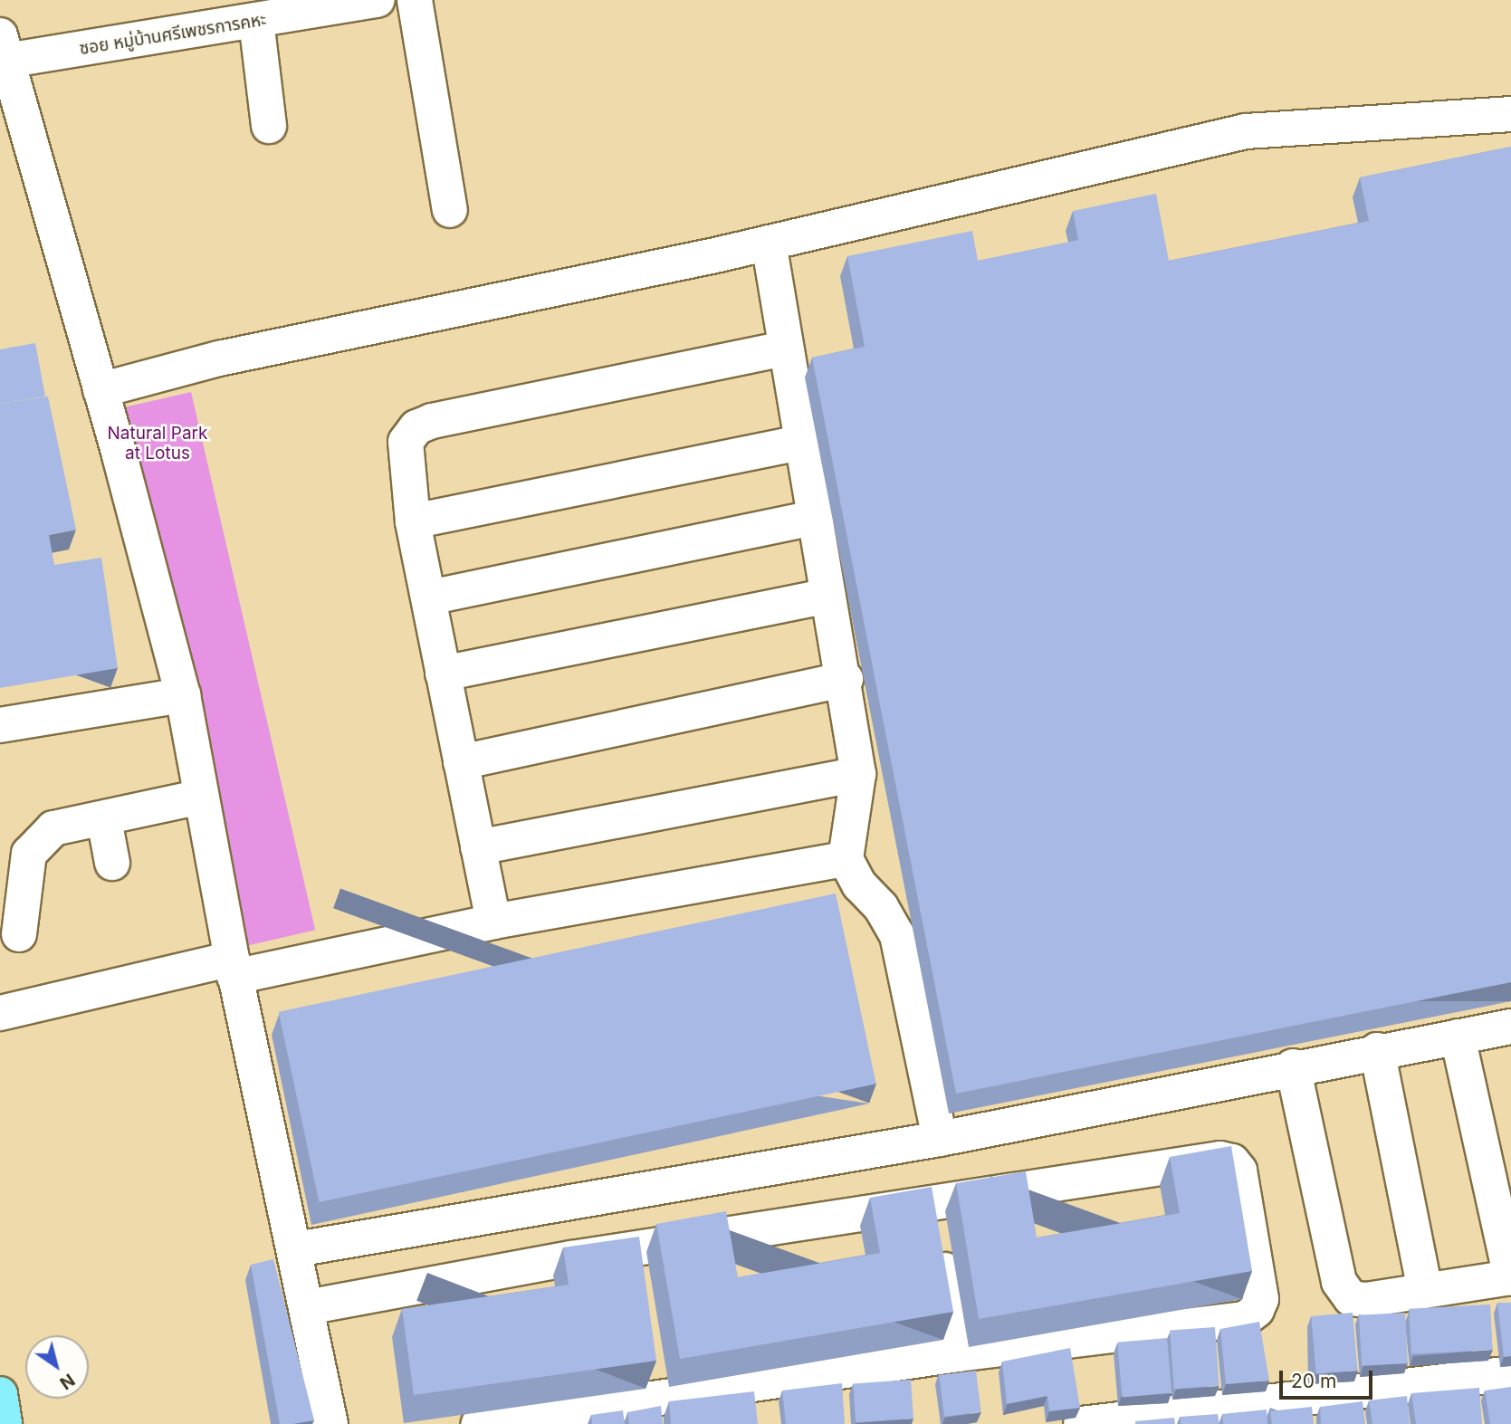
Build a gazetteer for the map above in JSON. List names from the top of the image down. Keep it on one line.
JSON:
{"streets":{"street":["ซอย หมู่บ้านศรีเพชรการคหะ"]},"parks":["Natural Park at Lotus"],"scale_bar":"20 m","north":"bottom right"}
